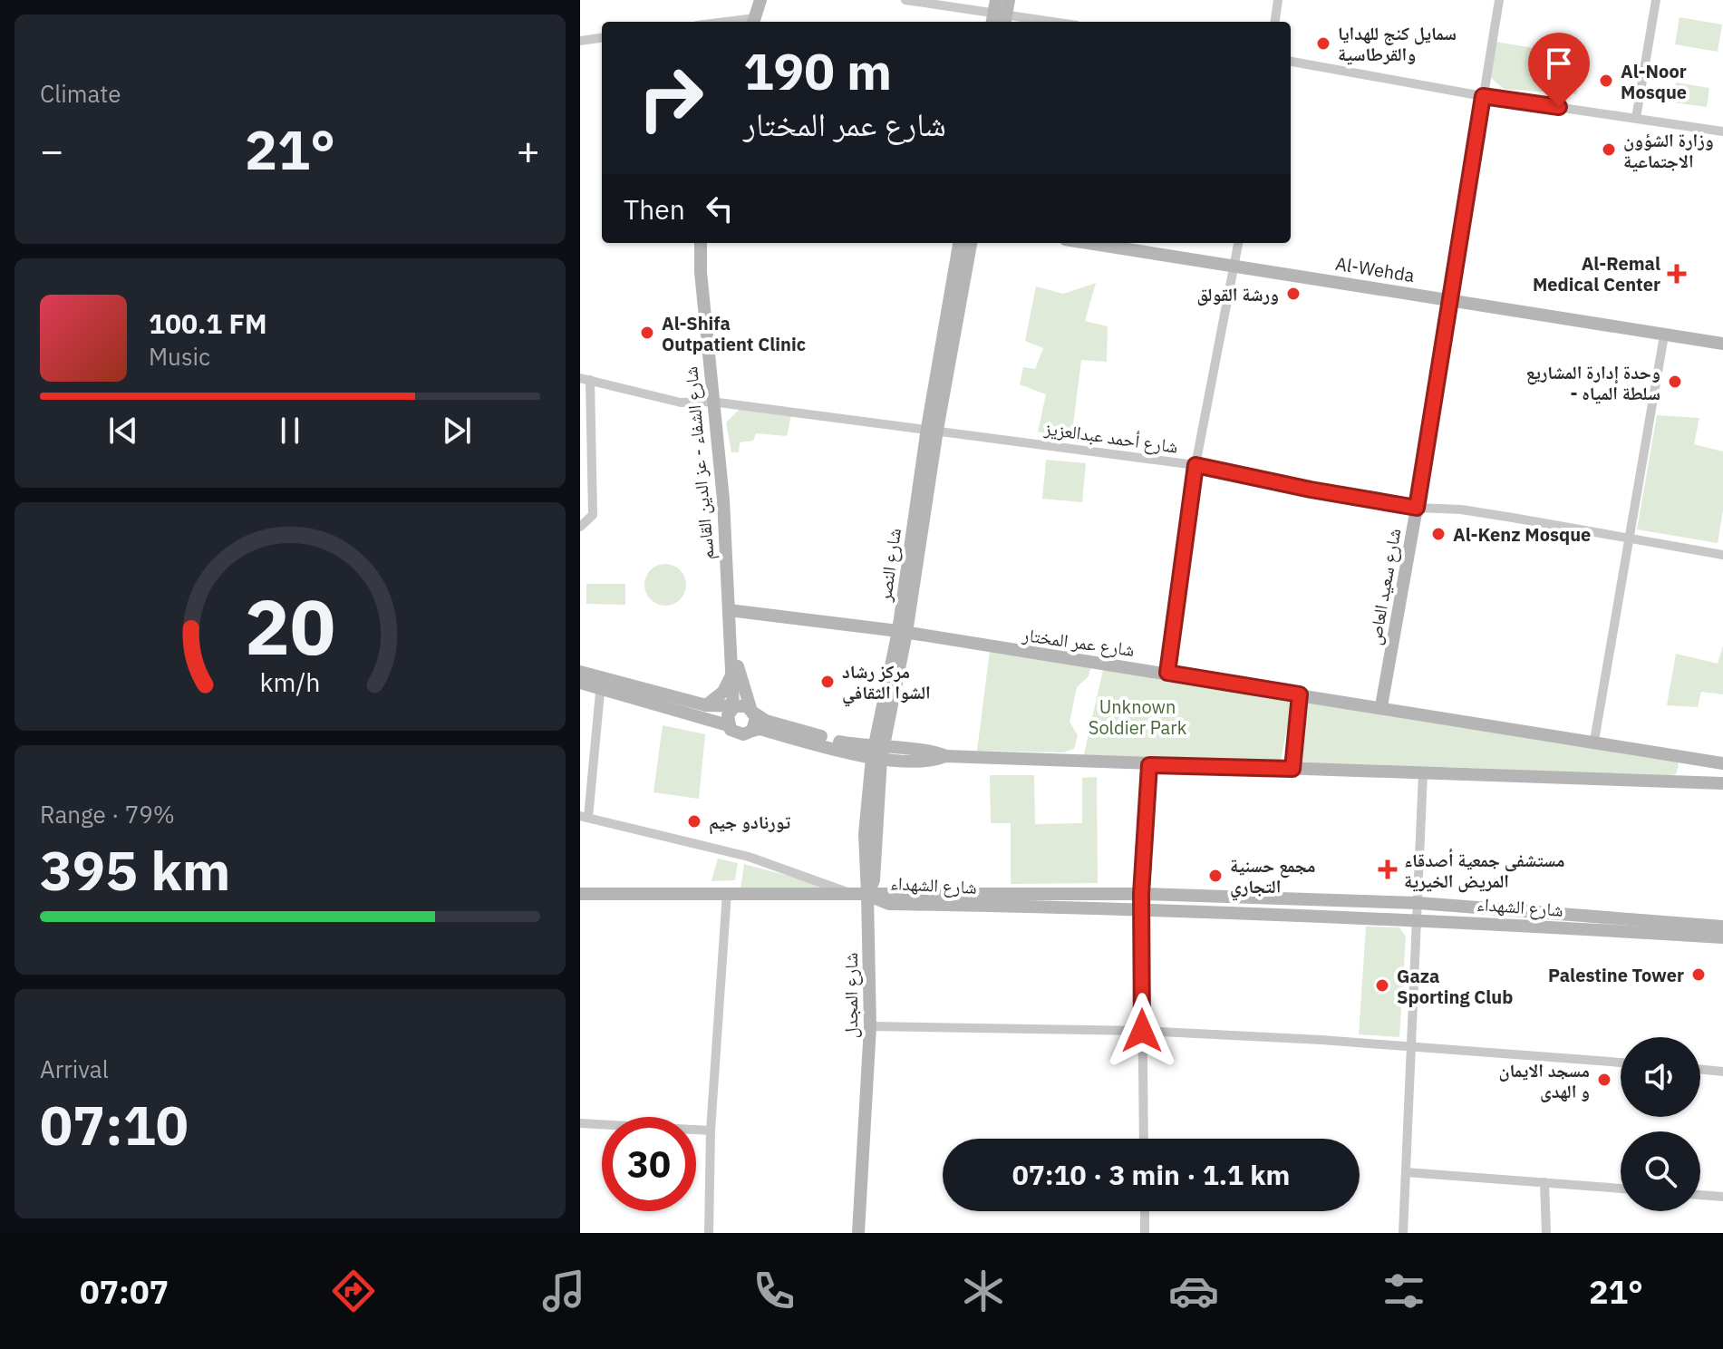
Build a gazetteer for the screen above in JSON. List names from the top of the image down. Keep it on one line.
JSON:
{"streets":{"main road":["Al-Wehda","شارع الشفاء - عز الدين القاسم","شارع النصر","شارع سعيد العاص","شارع عمر المختار","شارع الشهداء","شارع المجدل"],"street":["شارع أحمد عبدالعزيز"]},"crossings":[["Al-Wehda","شارع سعيد العاص"],["شارع أحمد عبدالعزيز","شارع الشفاء - عز الدين القاسم"],["شارع أحمد عبدالعزيز","شارع النصر"],["شارع أحمد عبدالعزيز","شارع سعيد العاص"],["شارع الشفاء - عز الدين القاسم","شارع عمر المختار"],["شارع النصر","شارع عمر المختار"],["شارع النصر","شارع المجدل"],["شارع سعيد العاص","شارع عمر المختار"],["شارع الشهداء","شارع المجدل"]],"parks":["Unknown Soldier Park"],"places":{"other":["سمايل كنج للهدايا والقرطاسية","Al-Noor Mosque","وزارة الشؤون الاجتماعية","ورشة القولق","Al-Shifa Outpatient Clinic","وحدة إدارة المشاريع - سلطة المياه","Al-Kenz Mosque","مركز رشاد الشوا الثقافي","تورنادو جيم","مجمع حسنية التجاري","Palestine Tower","Gaza Sporting Club","مسجد الايمان و الهدى"],"health":["Al-Remal Medical Center","مستشفى جمعية أصدقاء المريض الخيرية"]},"page":{"tile":["Climate",["Range · 79%","395 km"],["Arrival","07:10"]],"turn":["190 m","شارع عمر المختار"],"heat":["−","21°","+"],"then":"Then","song":["100.1 FM","Music"],"limit":"30","trip":"07:10 · 3 min · 1.1 km","tabs":["07:07","21°"],"gauge":["20","km/h"]}}
